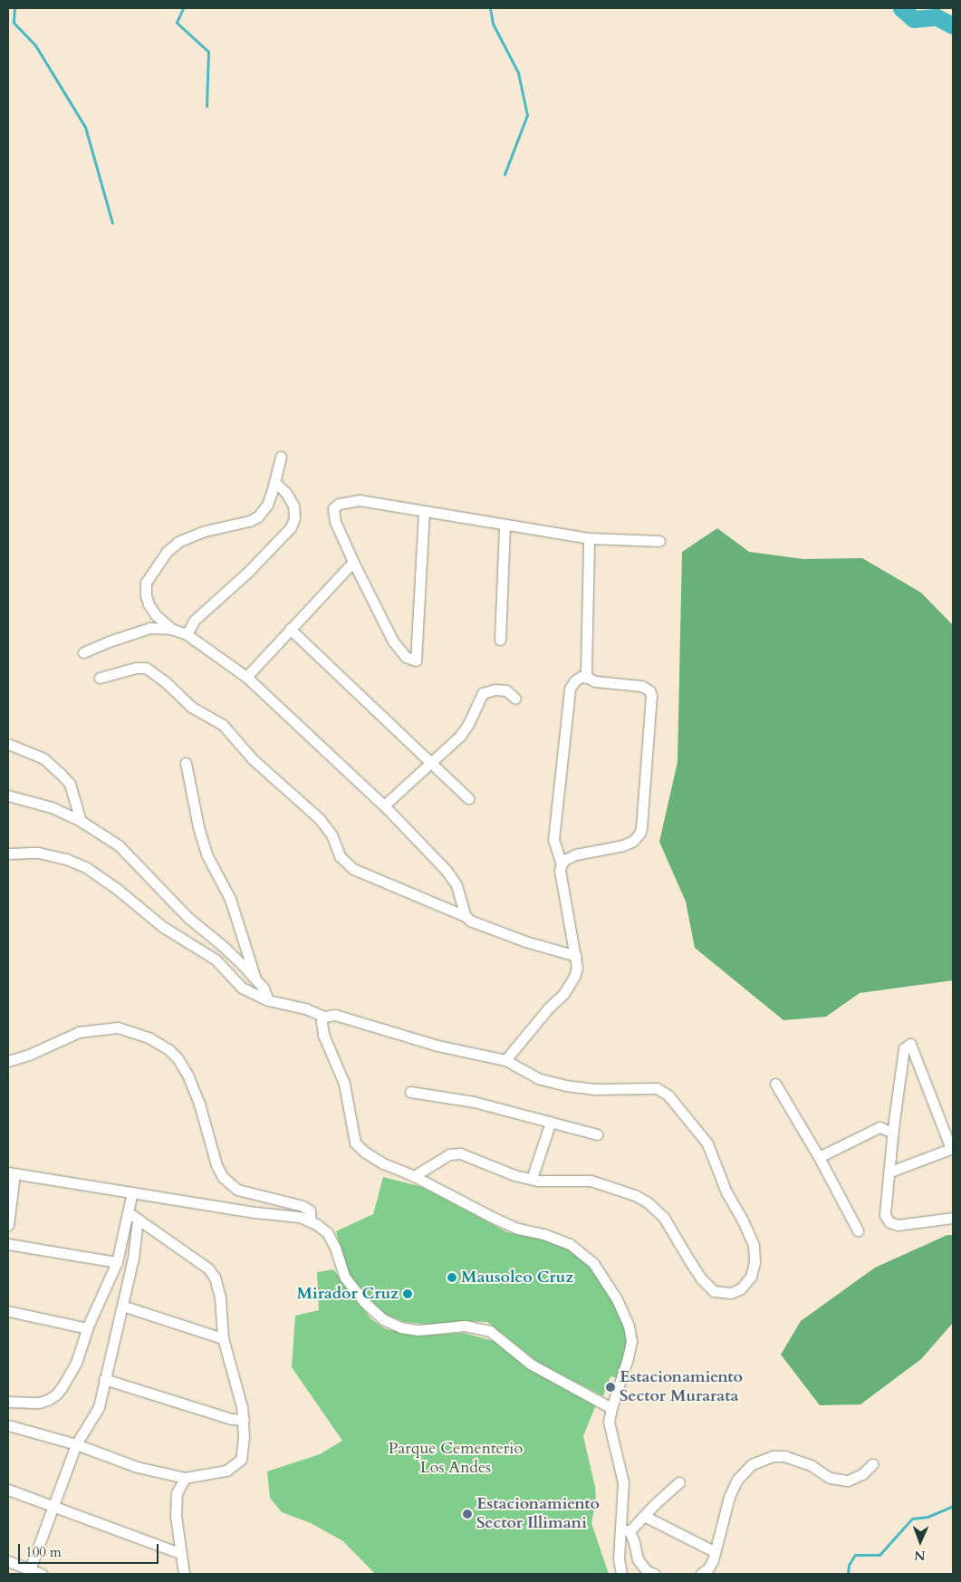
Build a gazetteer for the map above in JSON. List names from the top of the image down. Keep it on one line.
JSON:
{"parks":["Parque Cementerio Los Andes"],"places":["Mausoleo Cruz","Mirador Cruz","Estacionamiento Sector Murarata","Estacionamiento Sector Illimani"],"scale_bar":"100 m","north":"bottom"}
